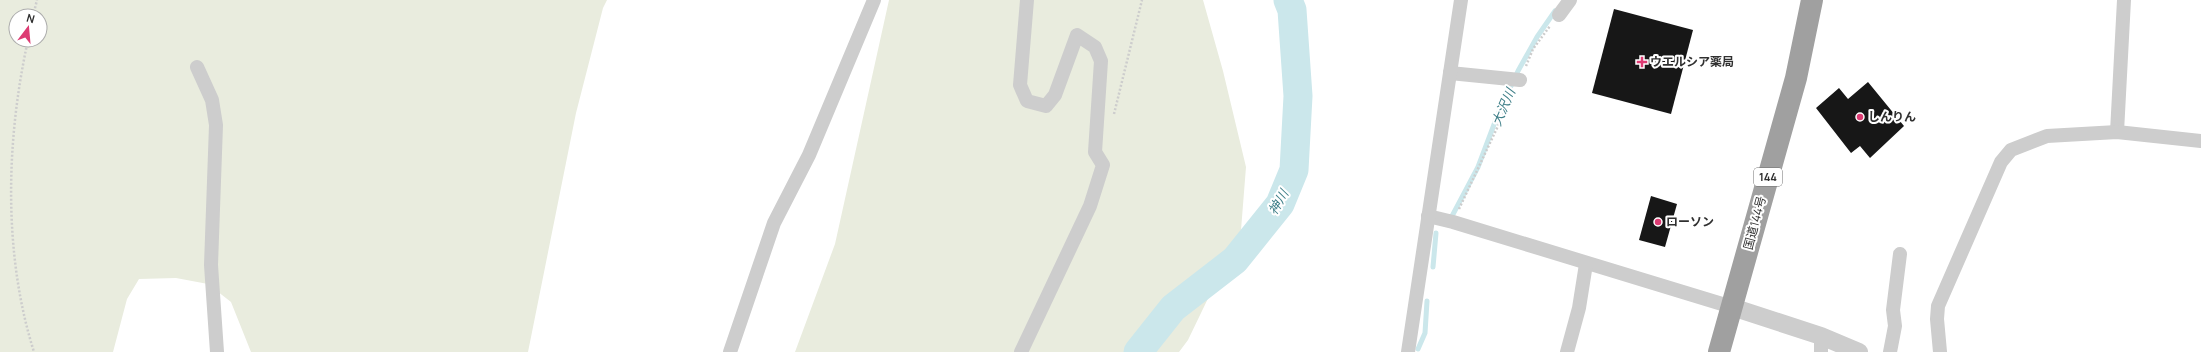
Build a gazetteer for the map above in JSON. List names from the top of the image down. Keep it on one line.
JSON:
{"streets":{"highway":["144","国道144号"]},"water":["大沢川","神川"],"places":{"health":["ウエルシア薬局"],"other":["しんりん","ローソン"]},"north":"top"}
